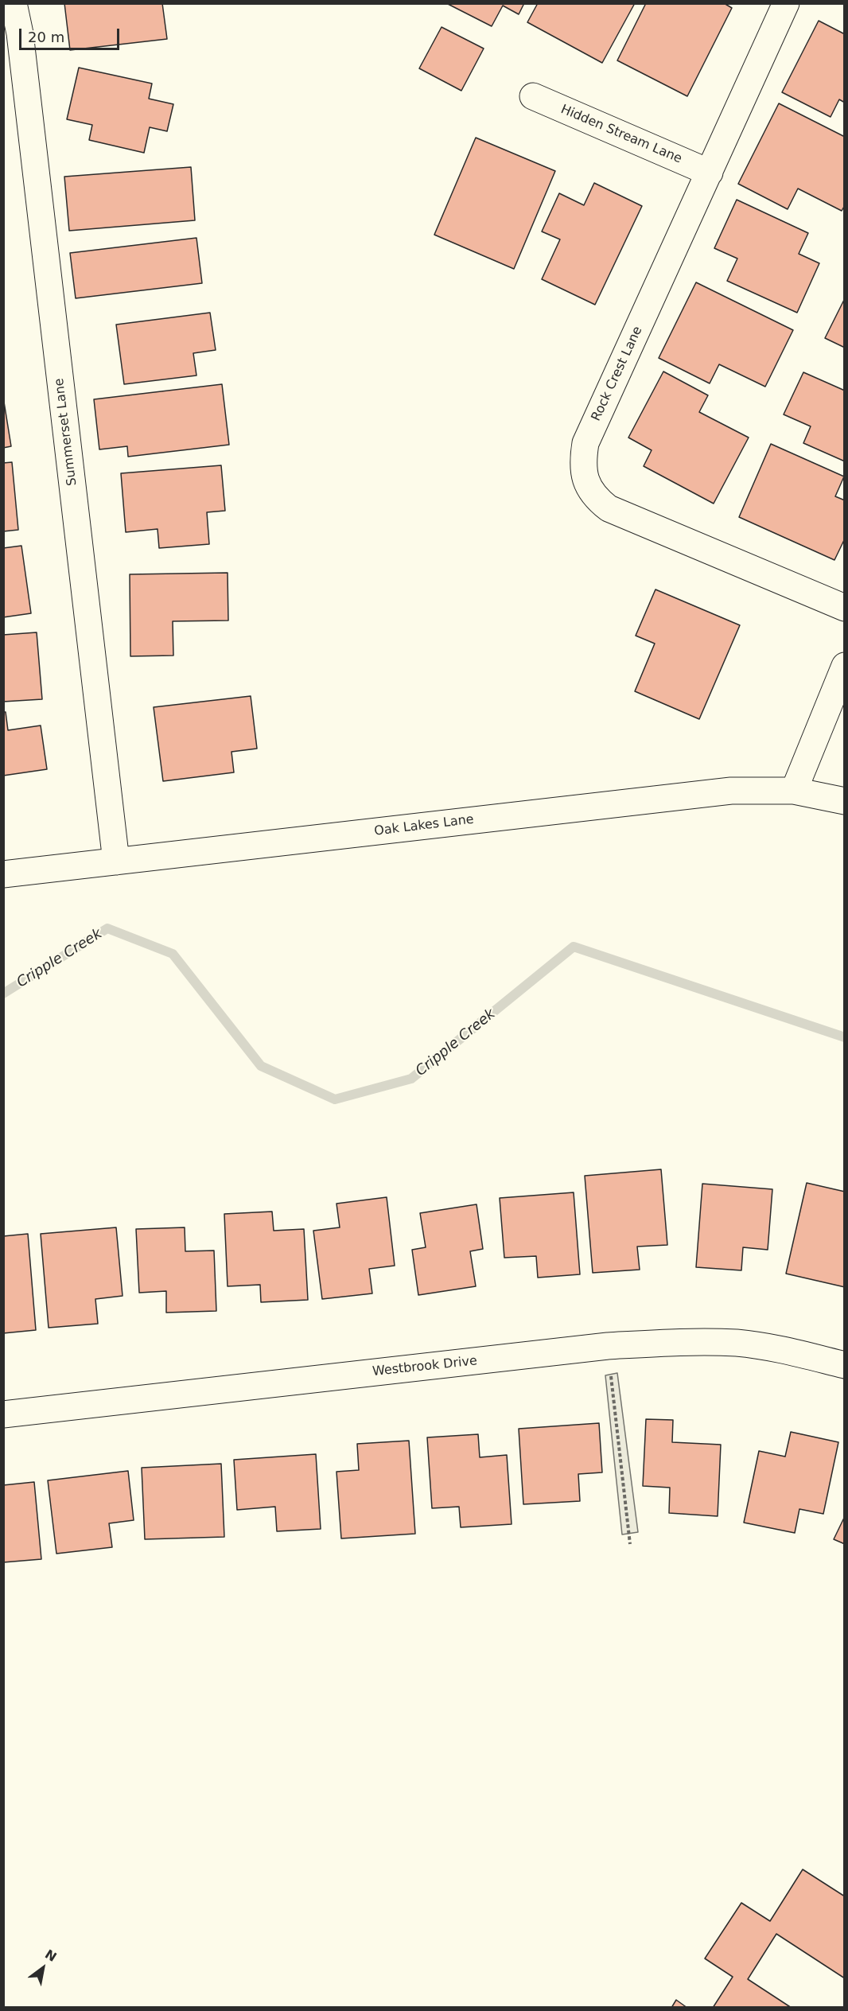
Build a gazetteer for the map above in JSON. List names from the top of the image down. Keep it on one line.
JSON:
{"streets":{"street":["Hidden Stream Lane","Rock Crest Lane","Summerset Lane","Oak Lakes Lane","Westbrook Drive"]},"crossings":[["Hidden Stream Lane","Rock Crest Lane"],["Summerset Lane","Oak Lakes Lane"]],"water":["Cripple Creek"],"scale_bar":"20 m","north":"top right"}
